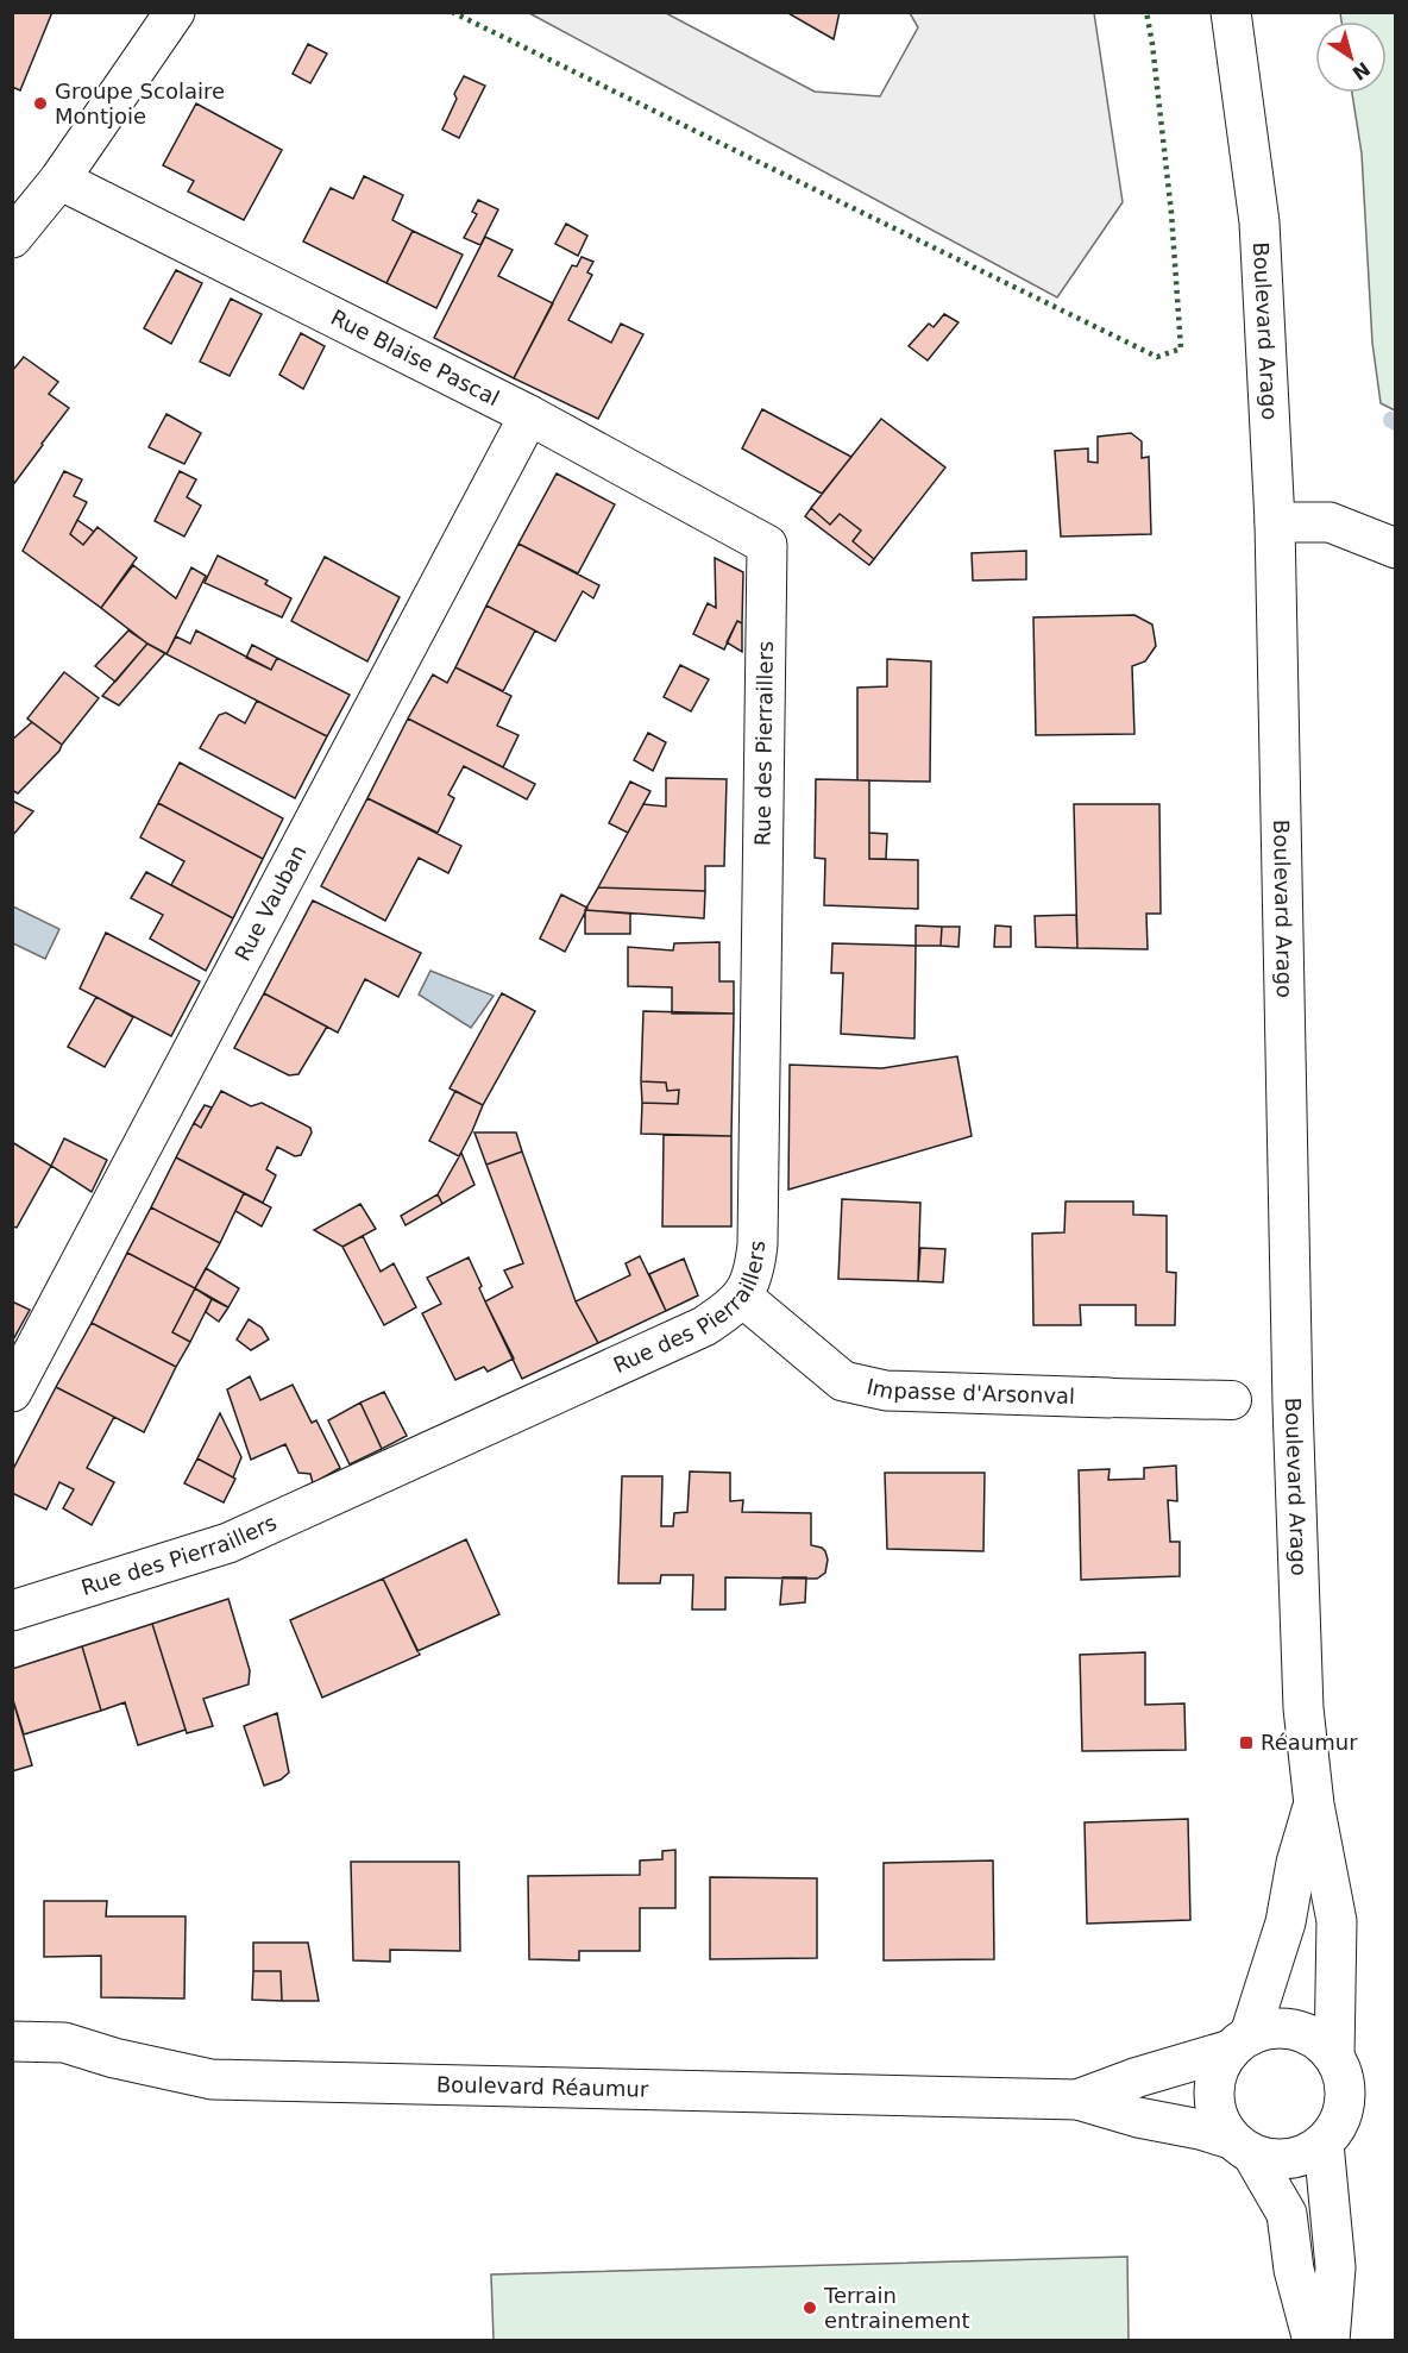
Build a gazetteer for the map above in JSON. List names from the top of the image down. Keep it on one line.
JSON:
{"streets":{"street":["Boulevard Arago","Rue Blaise Pascal","Rue des Pierraillers","Rue Vauban","Impasse d'Arsonval","Boulevard Réaumur"]},"crossings":[["Boulevard Arago","Boulevard Réaumur"],["Rue Blaise Pascal","Rue des Pierraillers"],["Rue Blaise Pascal","Rue Vauban"],["Rue des Pierraillers","Impasse d'Arsonval"]],"places":{"other":["Groupe Scolaire Montjoie","Terrain entrainement"],"transit":["Réaumur"]},"north":"bottom right"}
